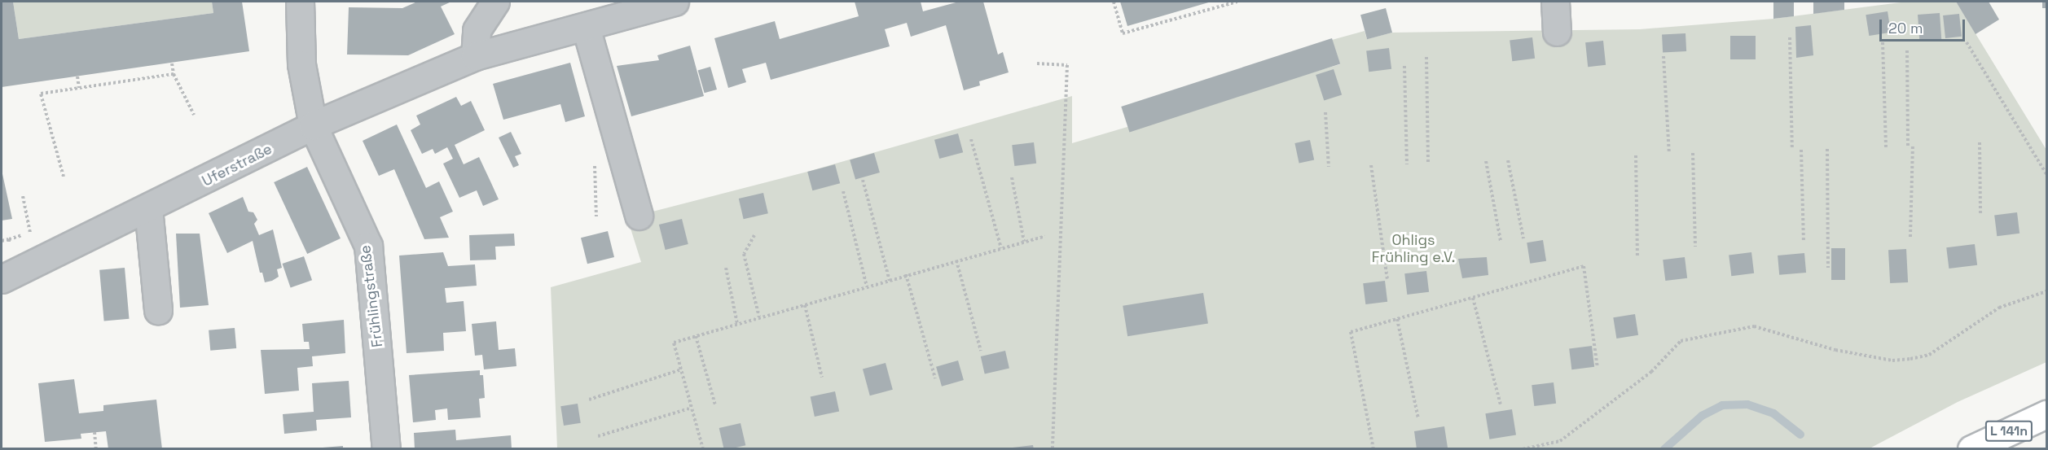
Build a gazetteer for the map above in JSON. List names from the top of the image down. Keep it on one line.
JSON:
{"streets":{"highway":["L 141n"],"street":["Uferstraße","Frühlingstraße"]},"crossings":[["Uferstraße","Frühlingstraße"]],"parks":["Ohligs Frühling e.V."],"scale_bar":"20 m"}
